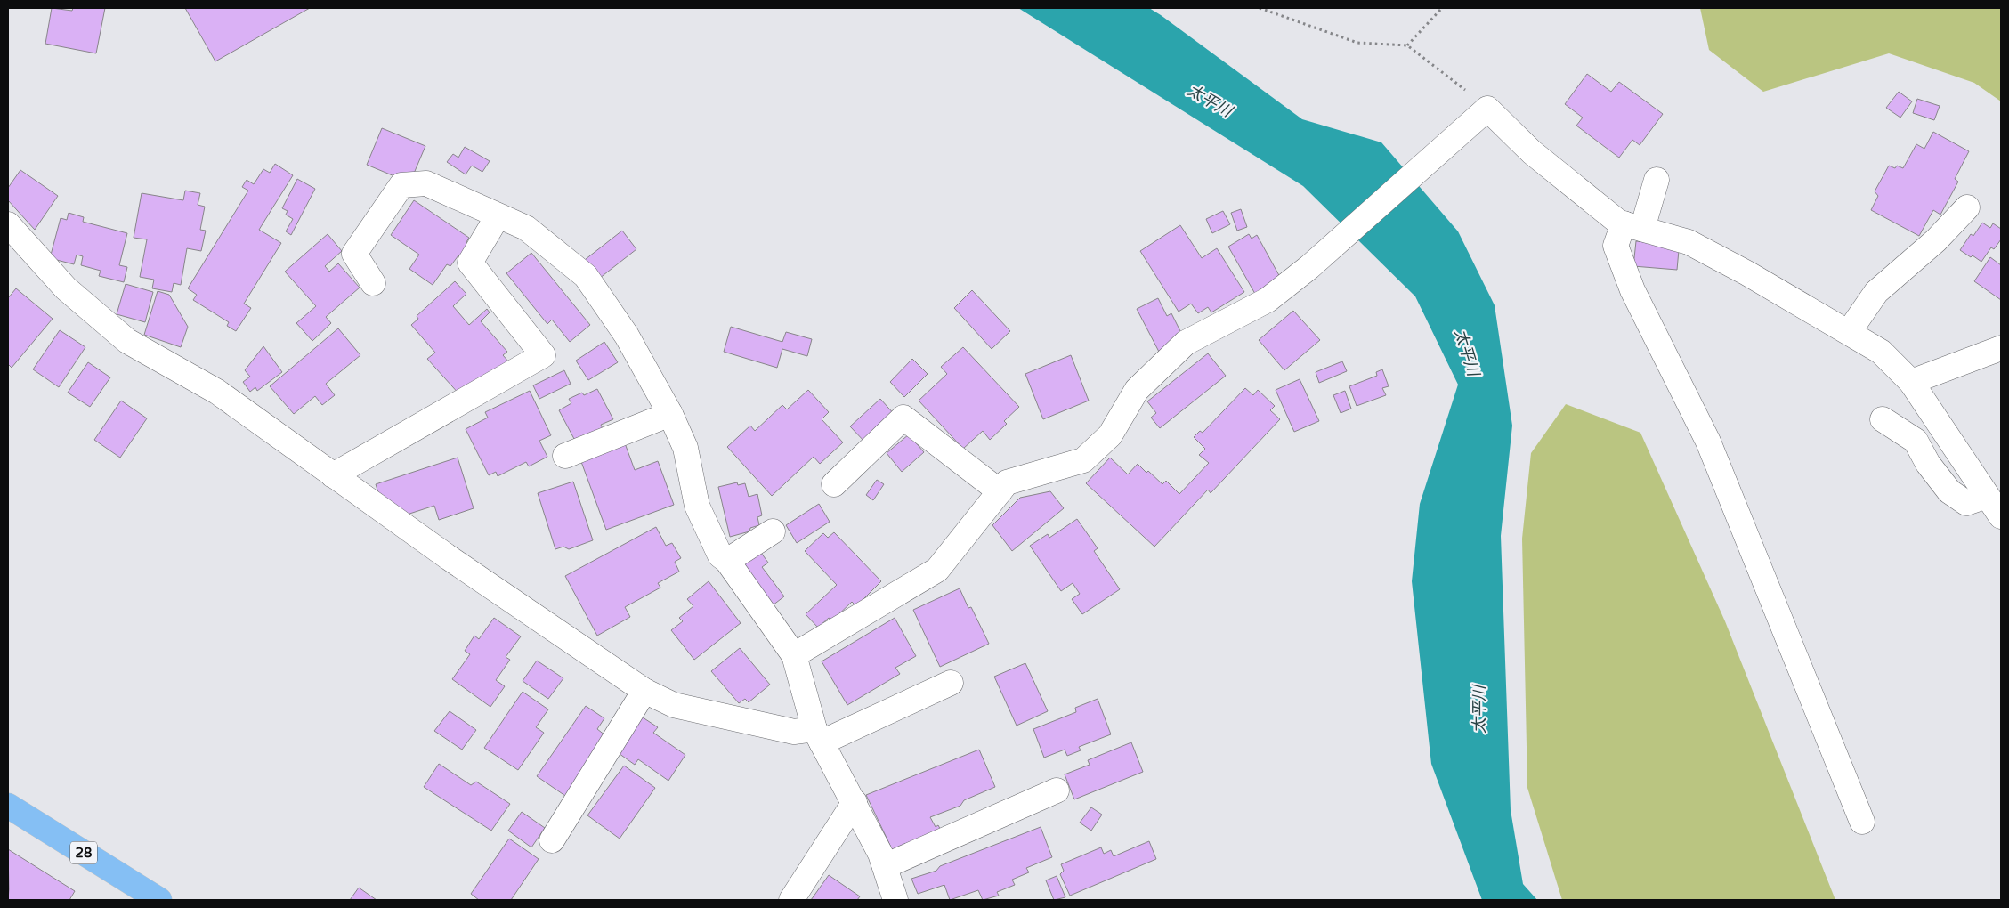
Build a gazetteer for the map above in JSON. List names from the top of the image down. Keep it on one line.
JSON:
{"streets":{"main road":["28"]},"water":["太平川"]}
